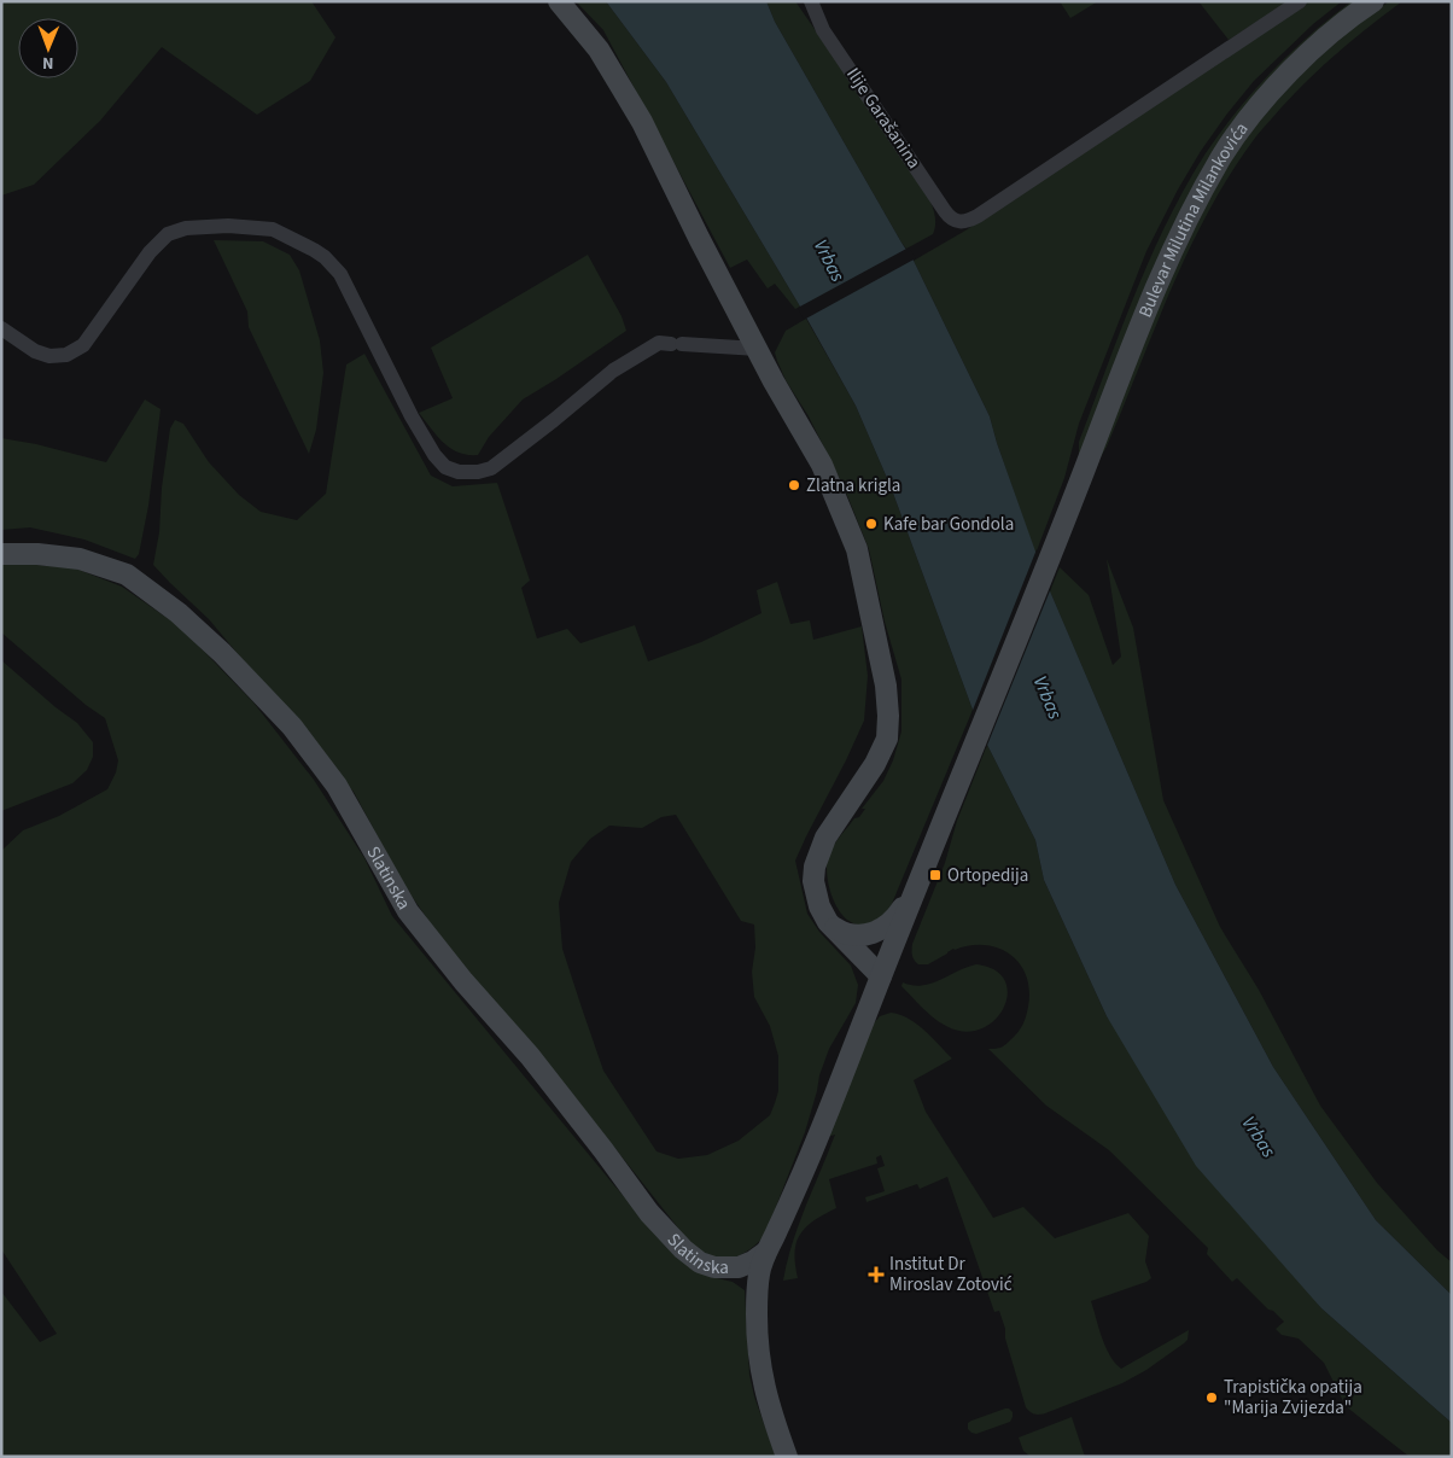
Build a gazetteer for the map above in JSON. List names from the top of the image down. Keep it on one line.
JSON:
{"streets":{"street":["Ilije Garašanina","Bulevar Milutina Milankovića","Slatinska"]},"water":["Vrbas"],"places":{"other":["Zlatna krigla","Kafe bar Gondola","Trapistička opatija \"Marija Zvijezda\""],"transit":["Ortopedija"],"health":["Institut Dr Miroslav Zotović"]},"north":"bottom"}
